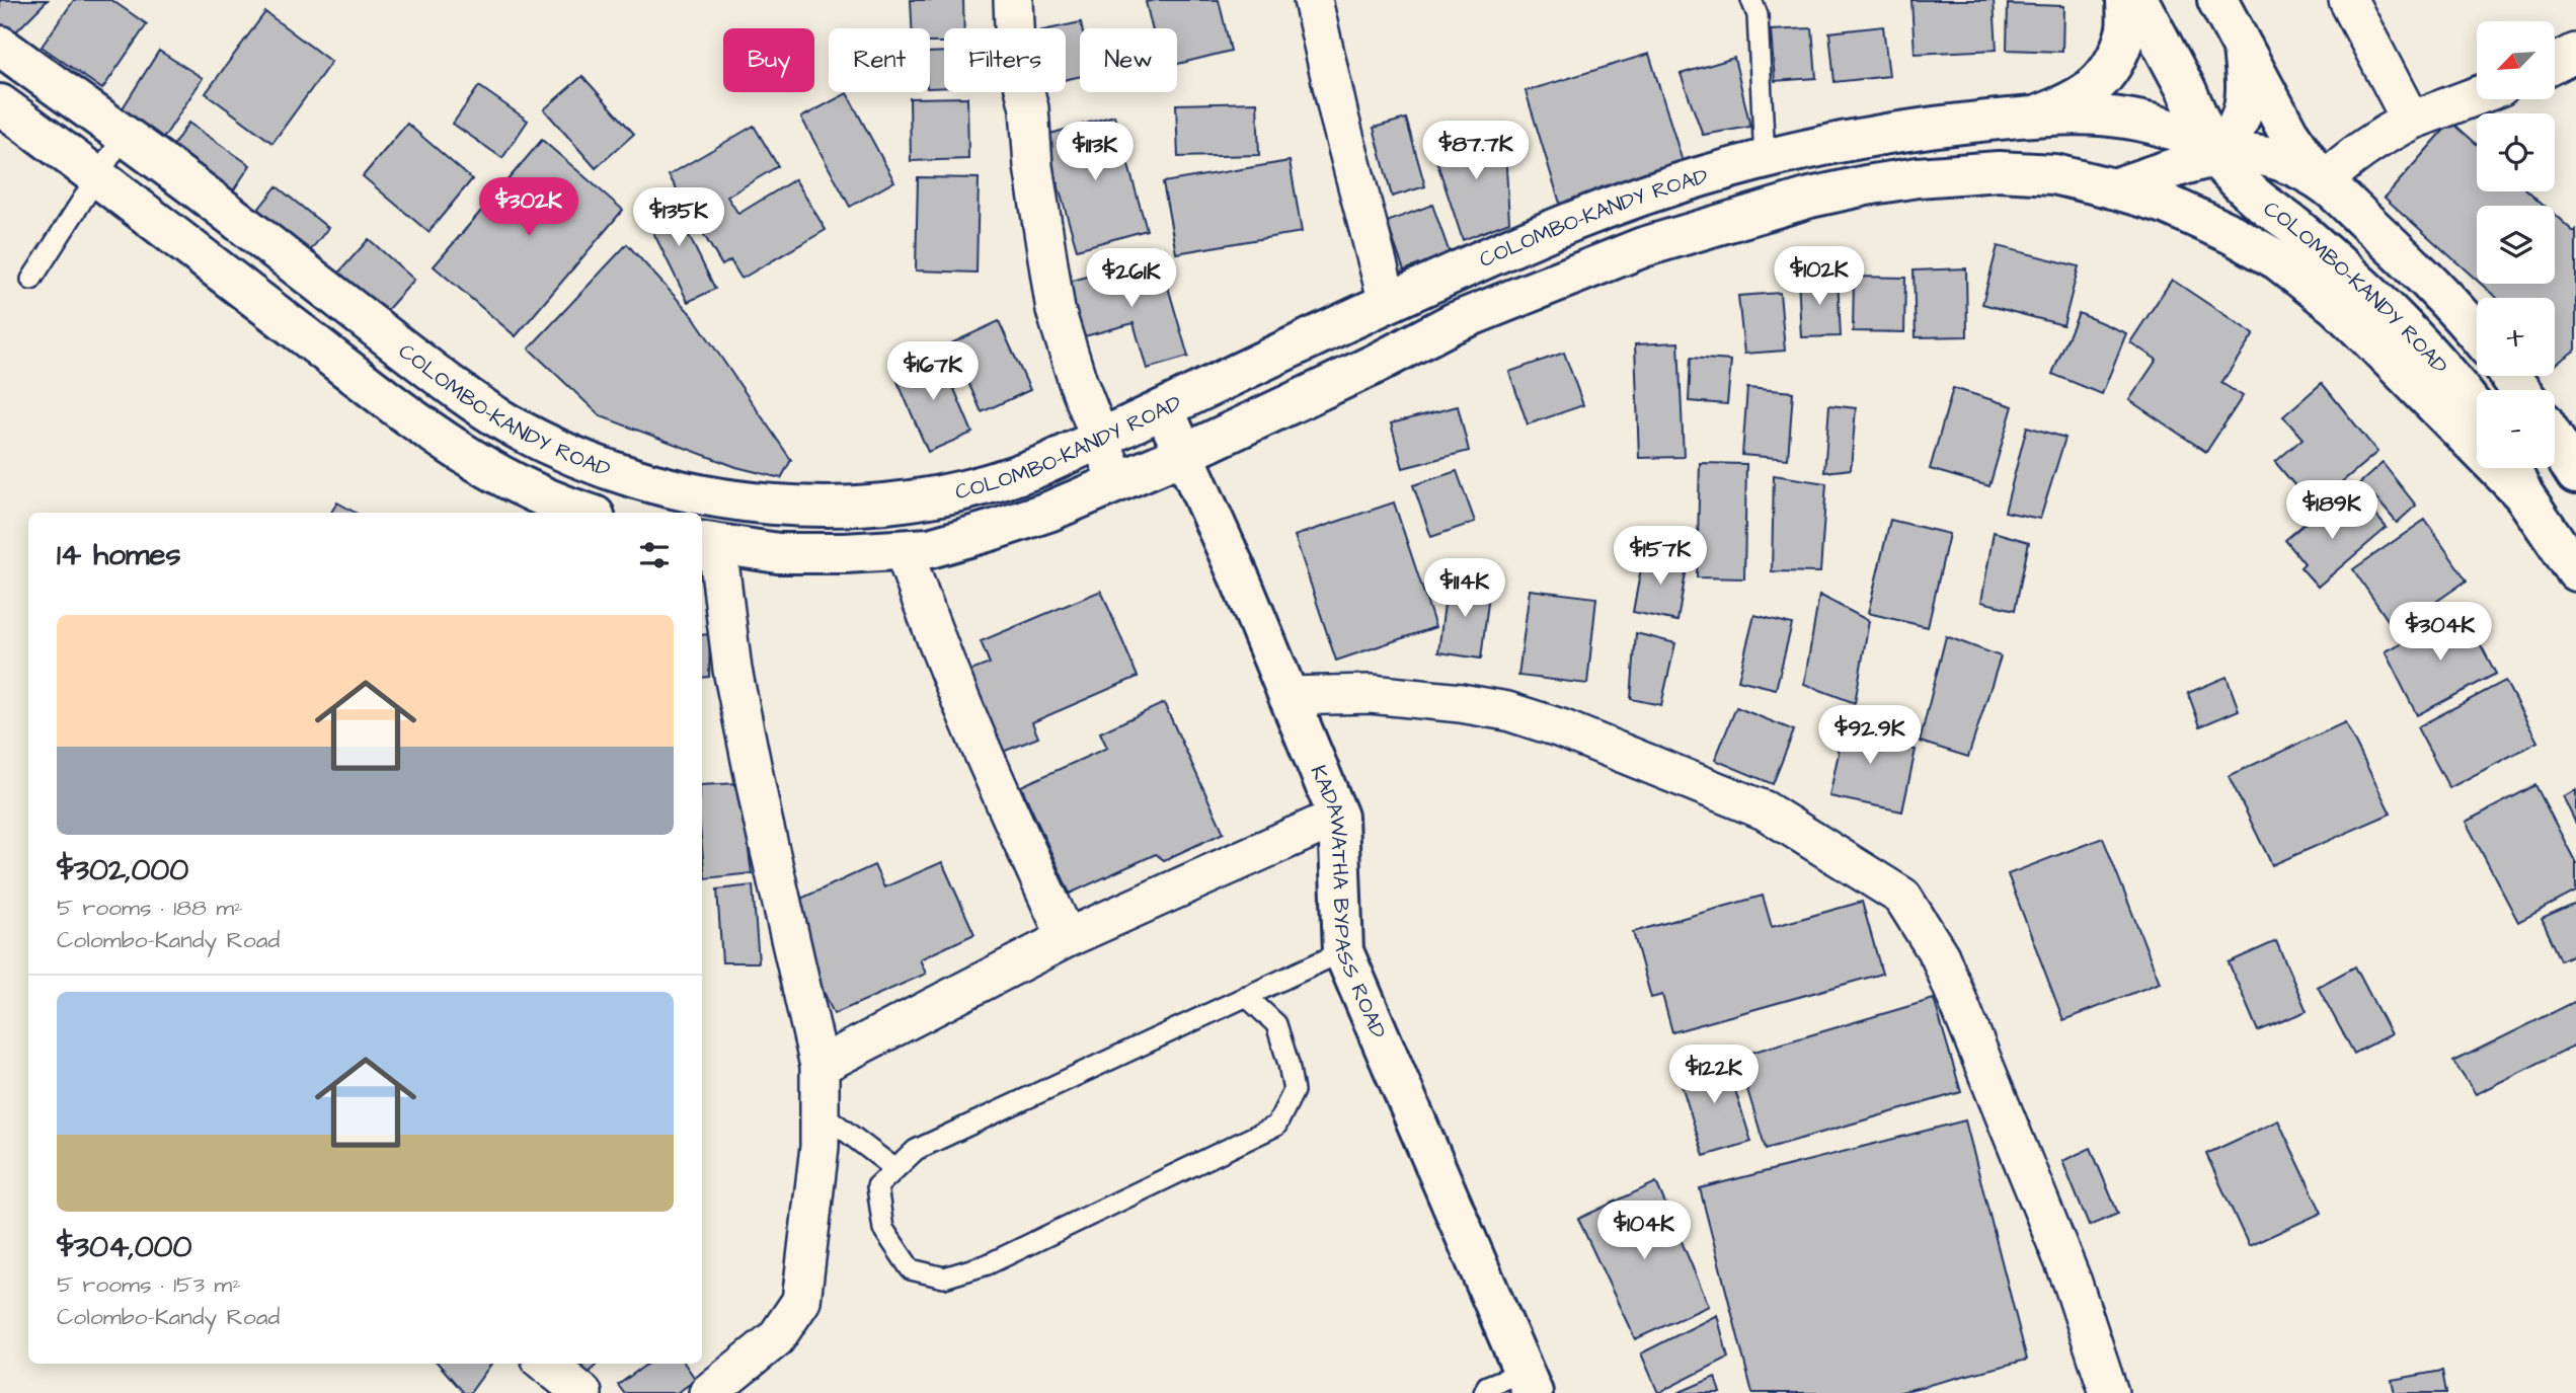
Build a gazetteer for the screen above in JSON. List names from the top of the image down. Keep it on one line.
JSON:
{"streets":{"main road":["COLOMBO-KANDY ROAD","KADAWATHA BYPASS ROAD"]},"crossings":[["COLOMBO-KANDY ROAD","KADAWATHA BYPASS ROAD"]],"north":"bottom left","page":{"map_buttons":["+","−"],"chip":["Buy","Rent","Filters","New"],"price":["$87.7K","$113K","$302K","$135K","$102K","$261K","$167K","$189K","$157K","$114K","$304K","$92.9K","$122K","$104K"],"heading":"14 homes","list":[{"name":"$302,000","note":"5 rooms · 188 m² · Colombo-Kandy Road"},{"name":"$304,000","note":"5 rooms · 153 m² · Colombo-Kandy Road"}]}}
